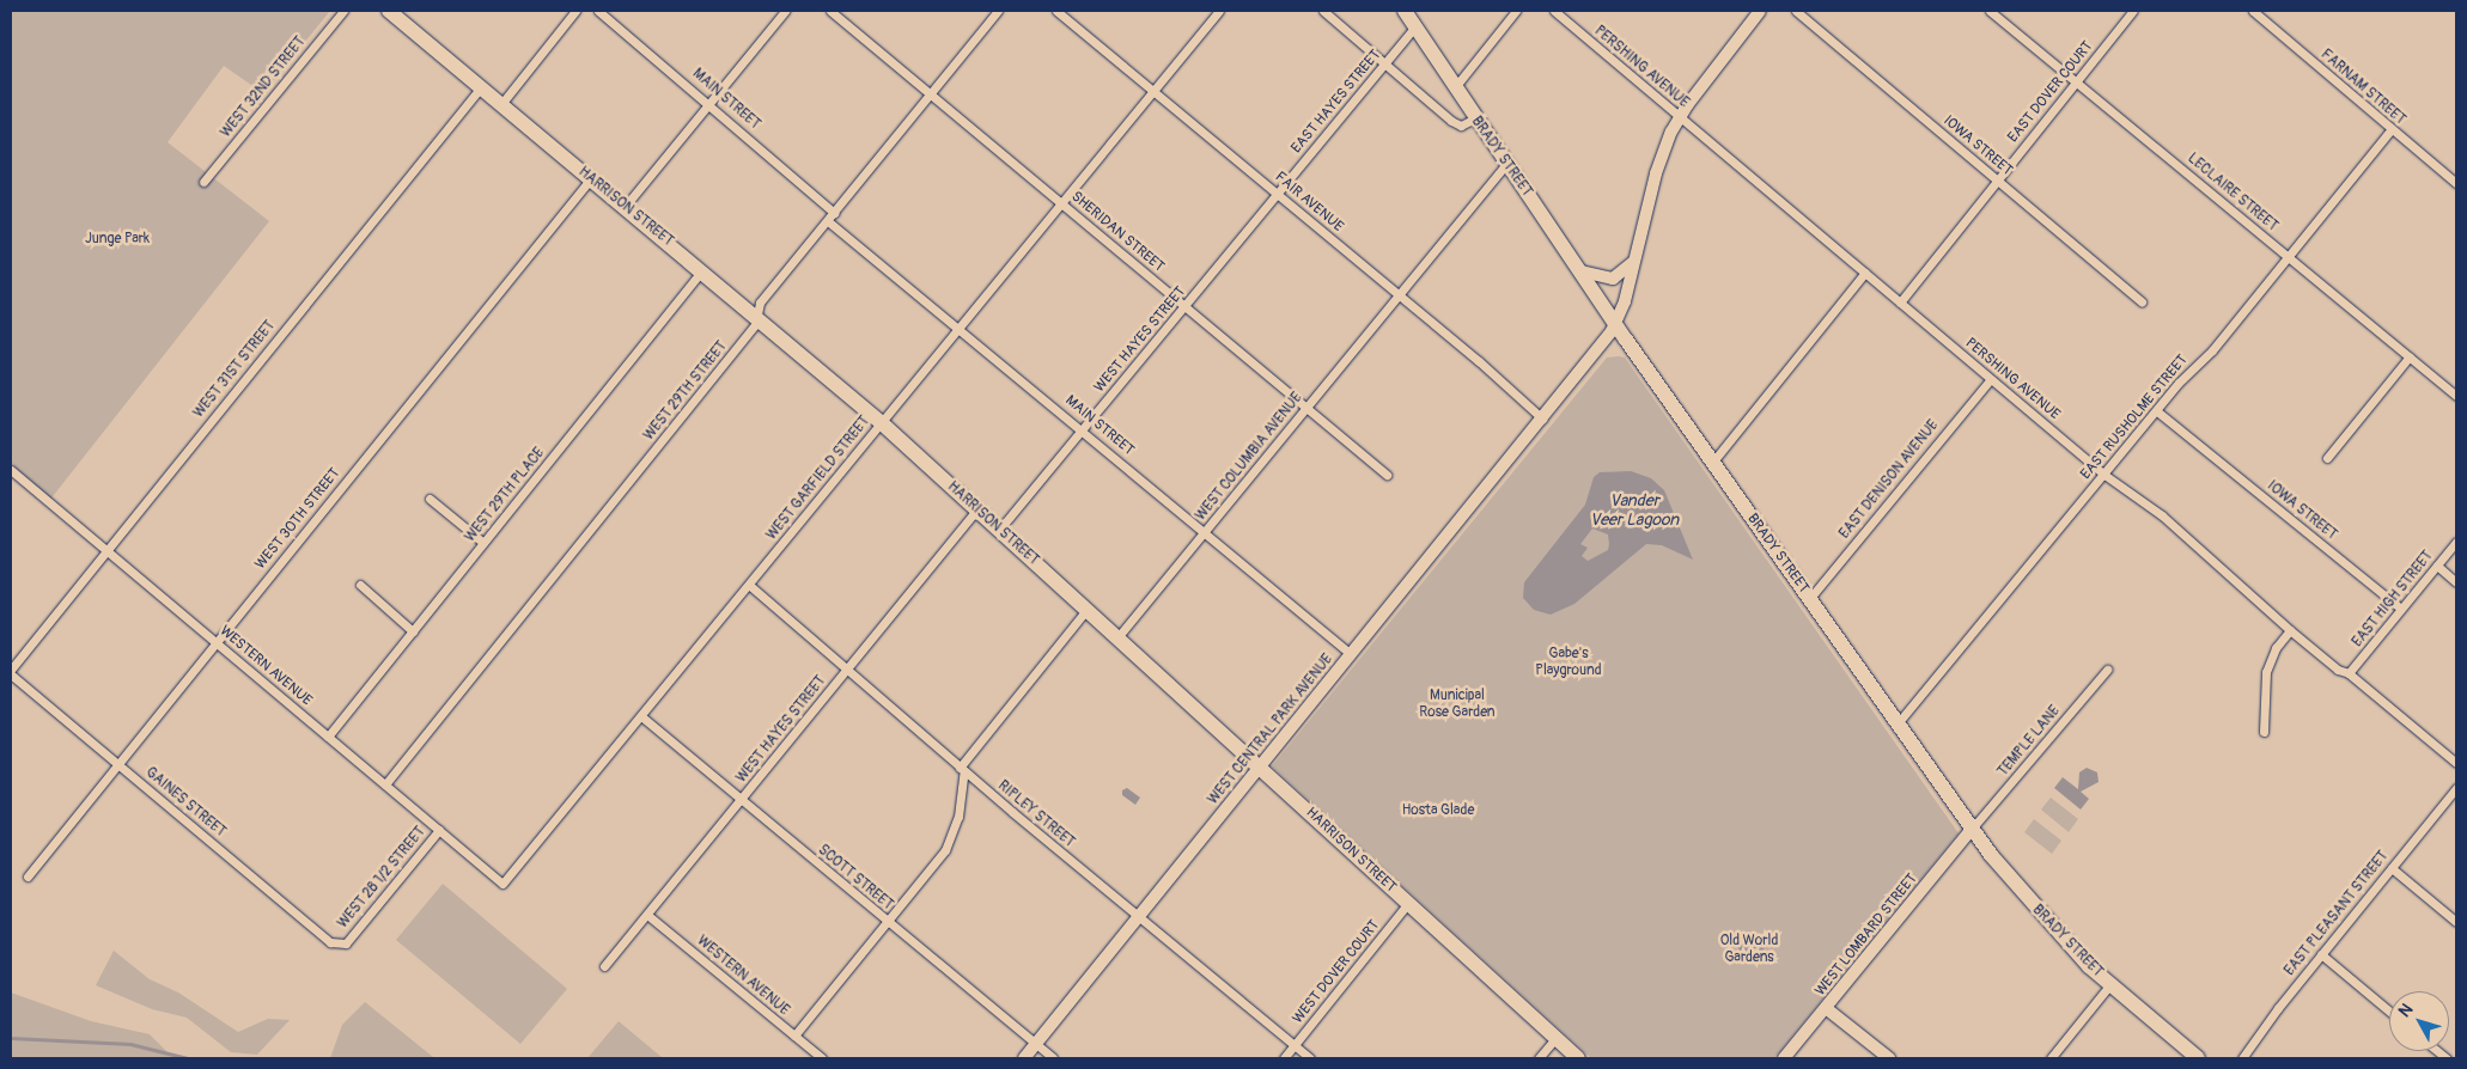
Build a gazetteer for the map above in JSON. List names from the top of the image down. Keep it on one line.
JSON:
{"streets":{"highway":["BRADY STREET","HARRISON STREET"],"main road":["WEST CENTRAL PARK AVENUE","WEST LOMBARD STREET"],"street":["PERSHING AVENUE","WEST 32ND STREET","FARNAM STREET","EAST DOVER COURT","MAIN STREET","EAST HAYES STREET","IOWA STREET","LECLAIRE STREET","FAIR AVENUE","SHERIDAN STREET","WEST HAYES STREET","WEST 31ST STREET","WEST 29TH STREET","EAST RUSHOLME STREET","WEST COLUMBIA AVENUE","WEST GARFIELD STREET","EAST DENISON AVENUE","WEST 29TH PLACE","WEST 30TH STREET","EAST HIGH STREET","WESTERN AVENUE","TEMPLE LANE","GAINES STREET","RIPLEY STREET","WEST 28 1/2 STREET","SCOTT STREET","EAST PLEASANT STREET","WEST DOVER COURT"]},"crossings":[["PERSHING AVENUE","EAST DOVER COURT"],["PERSHING AVENUE","EAST RUSHOLME STREET"],["PERSHING AVENUE","EAST DENISON AVENUE"],["PERSHING AVENUE","EAST HIGH STREET"],["FARNAM STREET","EAST RUSHOLME STREET"],["EAST DOVER COURT","IOWA STREET"],["EAST DOVER COURT","LECLAIRE STREET"],["MAIN STREET","WEST HAYES STREET"],["MAIN STREET","WEST 29TH STREET"],["MAIN STREET","WEST COLUMBIA AVENUE"],["MAIN STREET","WEST GARFIELD STREET"],["MAIN STREET","WEST CENTRAL PARK AVENUE"],["EAST HAYES STREET","BRADY STREET"],["EAST HAYES STREET","FAIR AVENUE"],["EAST HAYES STREET","WEST HAYES STREET"],["IOWA STREET","EAST RUSHOLME STREET"],["IOWA STREET","EAST HIGH STREET"],["BRADY STREET","EAST RUSHOLME STREET"],["BRADY STREET","WEST COLUMBIA AVENUE"],["BRADY STREET","EAST DENISON AVENUE"],["BRADY STREET","WEST CENTRAL PARK AVENUE"],["BRADY STREET","TEMPLE LANE"],["BRADY STREET","WEST LOMBARD STREET"],["LECLAIRE STREET","EAST RUSHOLME STREET"],["FAIR AVENUE","WEST HAYES STREET"],["FAIR AVENUE","WEST COLUMBIA AVENUE"],["FAIR AVENUE","WEST GARFIELD STREET"],["FAIR AVENUE","WEST CENTRAL PARK AVENUE"],["HARRISON STREET","WEST HAYES STREET"],["HARRISON STREET","WEST 31ST STREET"],["HARRISON STREET","WEST 29TH STREET"],["HARRISON STREET","WEST COLUMBIA AVENUE"],["HARRISON STREET","WEST GARFIELD STREET"],["HARRISON STREET","WEST 29TH PLACE"],["HARRISON STREET","WEST 30TH STREET"],["HARRISON STREET","WEST CENTRAL PARK AVENUE"],["HARRISON STREET","WEST DOVER COURT"],["SHERIDAN STREET","WEST HAYES STREET"],["SHERIDAN STREET","WEST 29TH STREET"],["SHERIDAN STREET","WEST COLUMBIA AVENUE"],["SHERIDAN STREET","WEST GARFIELD STREET"],["WEST HAYES STREET","WESTERN AVENUE"],["WEST HAYES STREET","RIPLEY STREET"],["WEST HAYES STREET","SCOTT STREET"],["WEST 31ST STREET","WESTERN AVENUE"],["WEST 31ST STREET","GAINES STREET"],["WEST 29TH STREET","WESTERN AVENUE"],["WEST GARFIELD STREET","WESTERN AVENUE"],["WEST GARFIELD STREET","RIPLEY STREET"],["WEST GARFIELD STREET","SCOTT STREET"],["WEST 29TH PLACE","WESTERN AVENUE"],["WEST 30TH STREET","WESTERN AVENUE"],["WEST 30TH STREET","GAINES STREET"],["WESTERN AVENUE","WEST 28 1/2 STREET"],["WEST CENTRAL PARK AVENUE","RIPLEY STREET"],["WEST CENTRAL PARK AVENUE","SCOTT STREET"],["TEMPLE LANE","WEST LOMBARD STREET"],["GAINES STREET","WEST 28 1/2 STREET"],["RIPLEY STREET","WEST DOVER COURT"]],"water":["Vander Veer Lagoon"],"parks":["Junge Park","Gabe's Playground","Municipal Rose Garden","Hosta Glade","Old World Gardens"],"north":"top left"}
